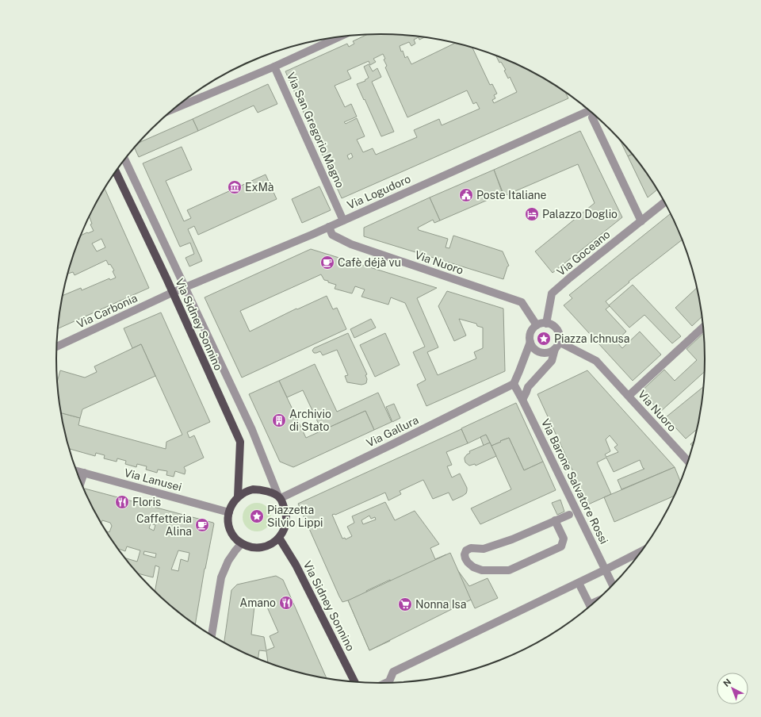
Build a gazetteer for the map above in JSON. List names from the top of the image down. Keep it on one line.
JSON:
{"streets":{"main road":["Via Sidney Sonnino"],"street":["Via San Gregorio Magno","Via Logudoro","Via Goceano","Via Nuoro","Via Carbonia","Via Gallura","Via Lanusei","Via Barone Salvatore Rossi"]},"crossings":[["Via San Gregorio Magno","Via Logudoro"],["Via Logudoro","Via Nuoro"],["Via Logudoro","Via Carbonia"],["Via Logudoro","Via Sidney Sonnino"],["Via Goceano","Via Nuoro"],["Via Carbonia","Via Sidney Sonnino"],["Via Sidney Sonnino","Via Gallura"],["Via Sidney Sonnino","Via Lanusei"],["Via Gallura","Via Lanusei"],["Via Gallura","Via Barone Salvatore Rossi"]],"places":{"museum":["ExMà"],"public building":["Poste Italiane"],"hotel":["Palazzo Doglio"],"cafe":["Cafè déjà vu","Caffetteria Alina"],"place":["Piazza Ichnusa","Piazzetta Silvio Lippi"],"building":["Archivio di Stato"],"restaurant":["Floris","Amano"],"supermarket":["Nonna Isa"]},"north":"top left"}
